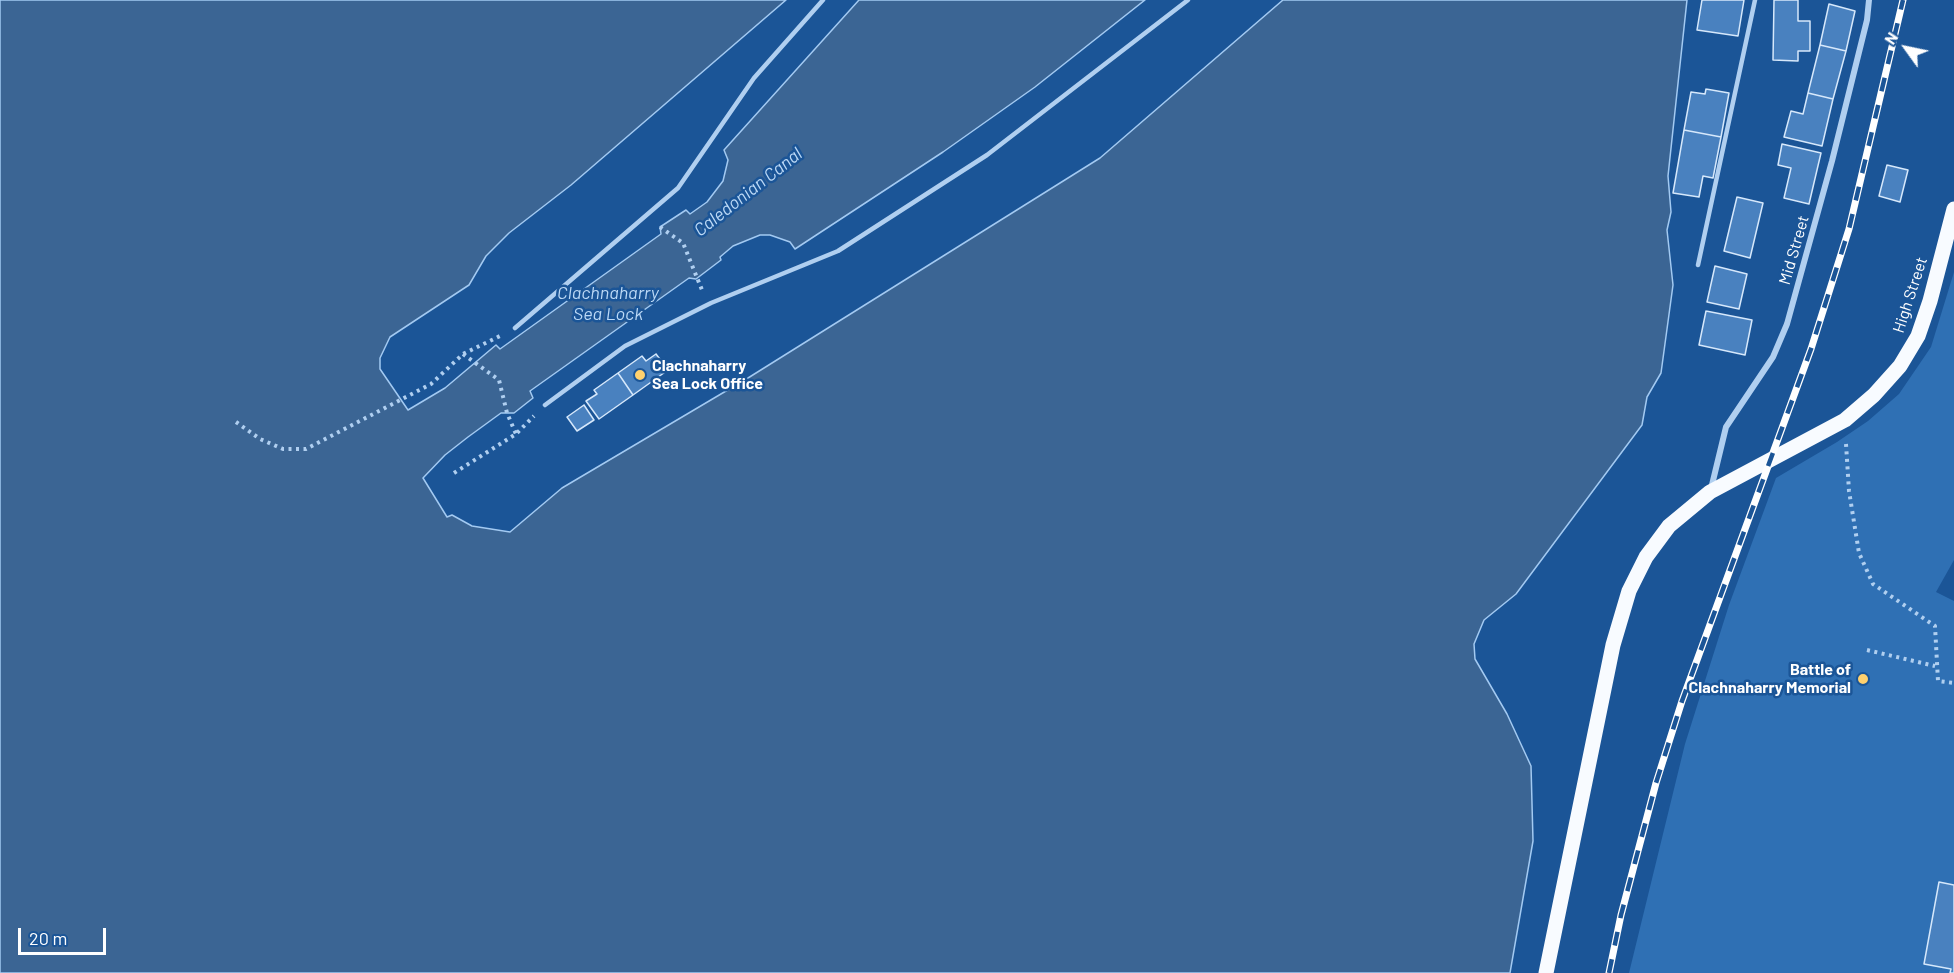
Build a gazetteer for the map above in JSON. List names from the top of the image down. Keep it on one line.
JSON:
{"streets":{"main road":["High Street"],"street":["Mid Street"]},"crossings":[["Mid Street","High Street"]],"water":["Caledonian Canal","Clachnaharry Sea Lock"],"places":["Clachnaharry Sea Lock Office","Battle of Clachnaharry Memorial"],"scale_bar":"20 m","north":"top left"}
